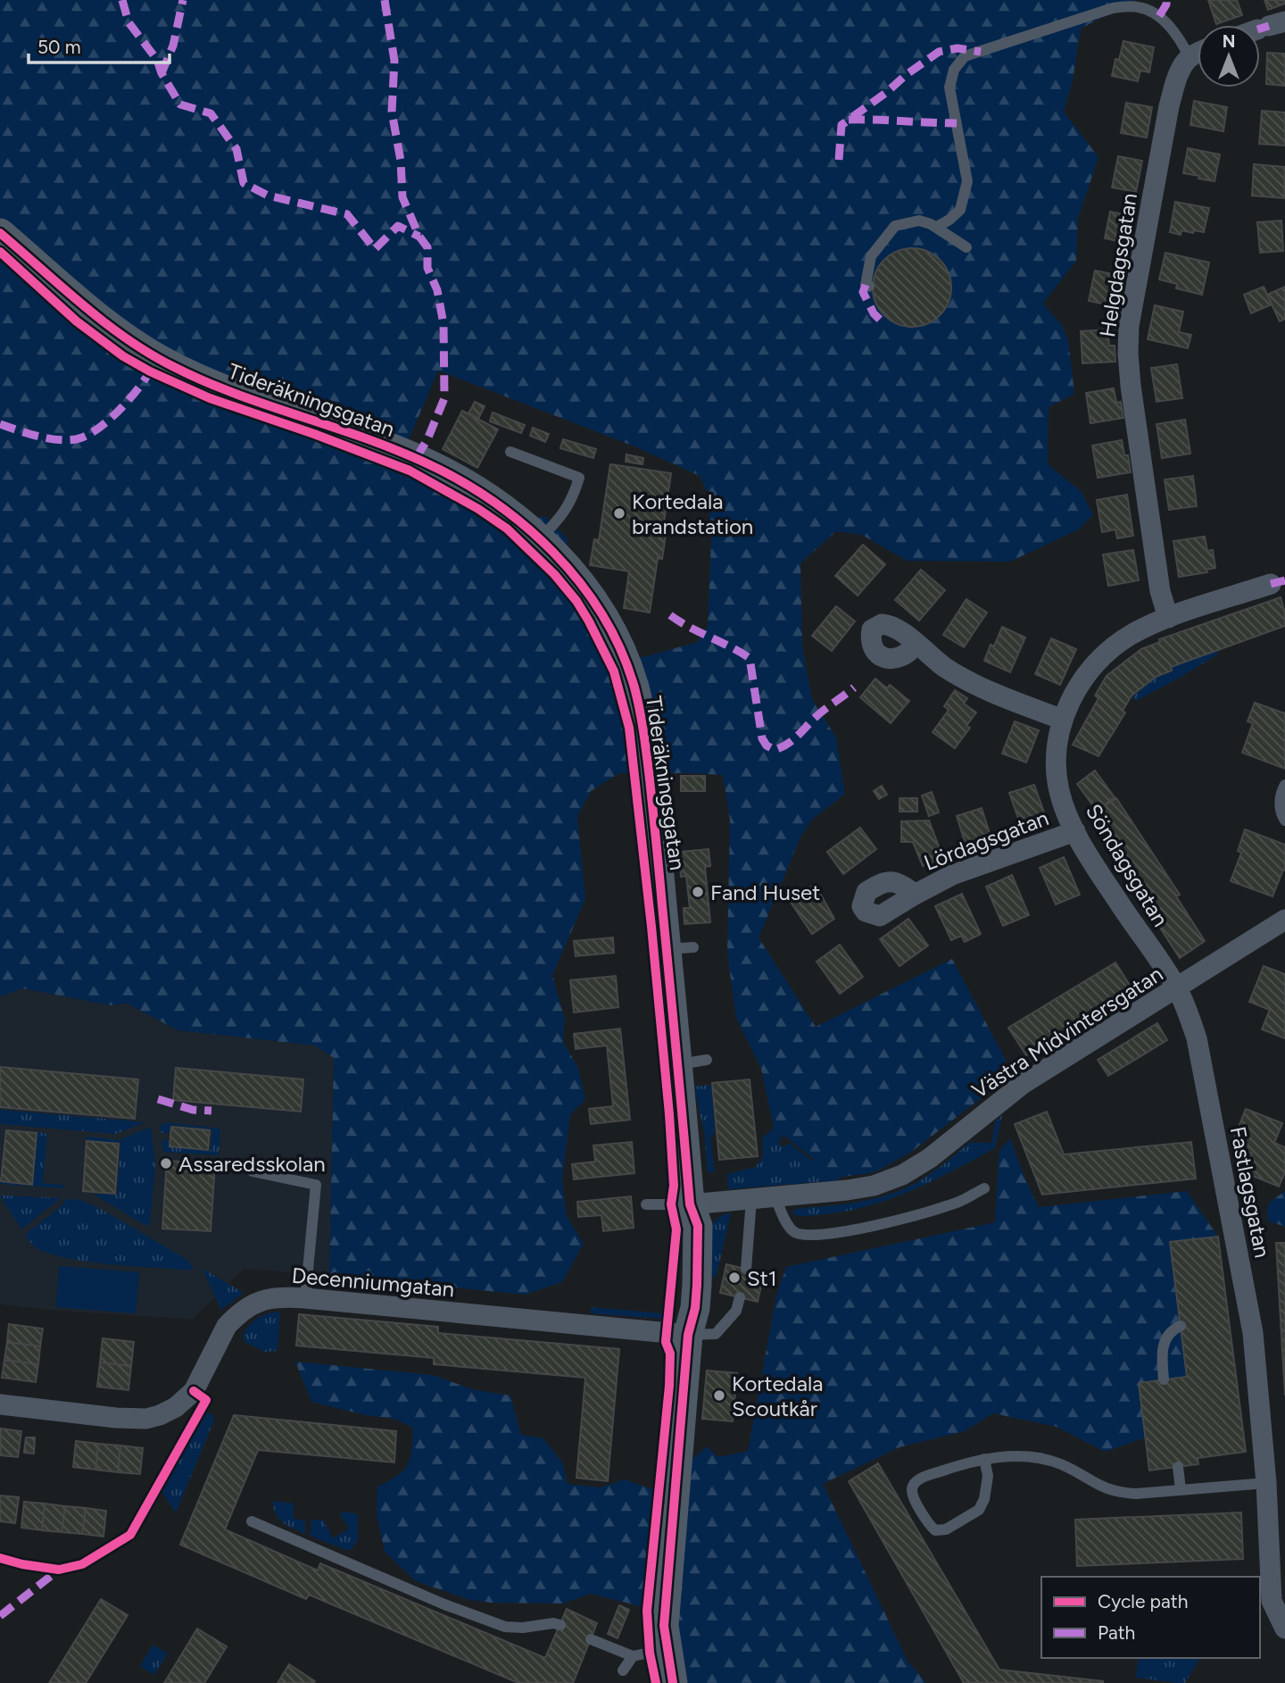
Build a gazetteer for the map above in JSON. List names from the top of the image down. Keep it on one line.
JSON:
{"streets":{"street":["Helgdagsgatan","Tideräkningsgatan","Lördagsgatan","Söndagsgatan","Västra Midvintersgatan","Fastlagsgatan","Decenniumgatan"]},"crossings":[["Helgdagsgatan","Söndagsgatan"],["Tideräkningsgatan","Västra Midvintersgatan"],["Tideräkningsgatan","Decenniumgatan"],["Lördagsgatan","Söndagsgatan"],["Söndagsgatan","Västra Midvintersgatan"],["Söndagsgatan","Fastlagsgatan"],["Västra Midvintersgatan","Fastlagsgatan"]],"places":["Kortedala brandstation","Fand Huset","Assaredsskolan","St1","Kortedala Scoutkår"],"legend":["Cycle path","Path"],"scale_bar":"50 m","north":"top"}
